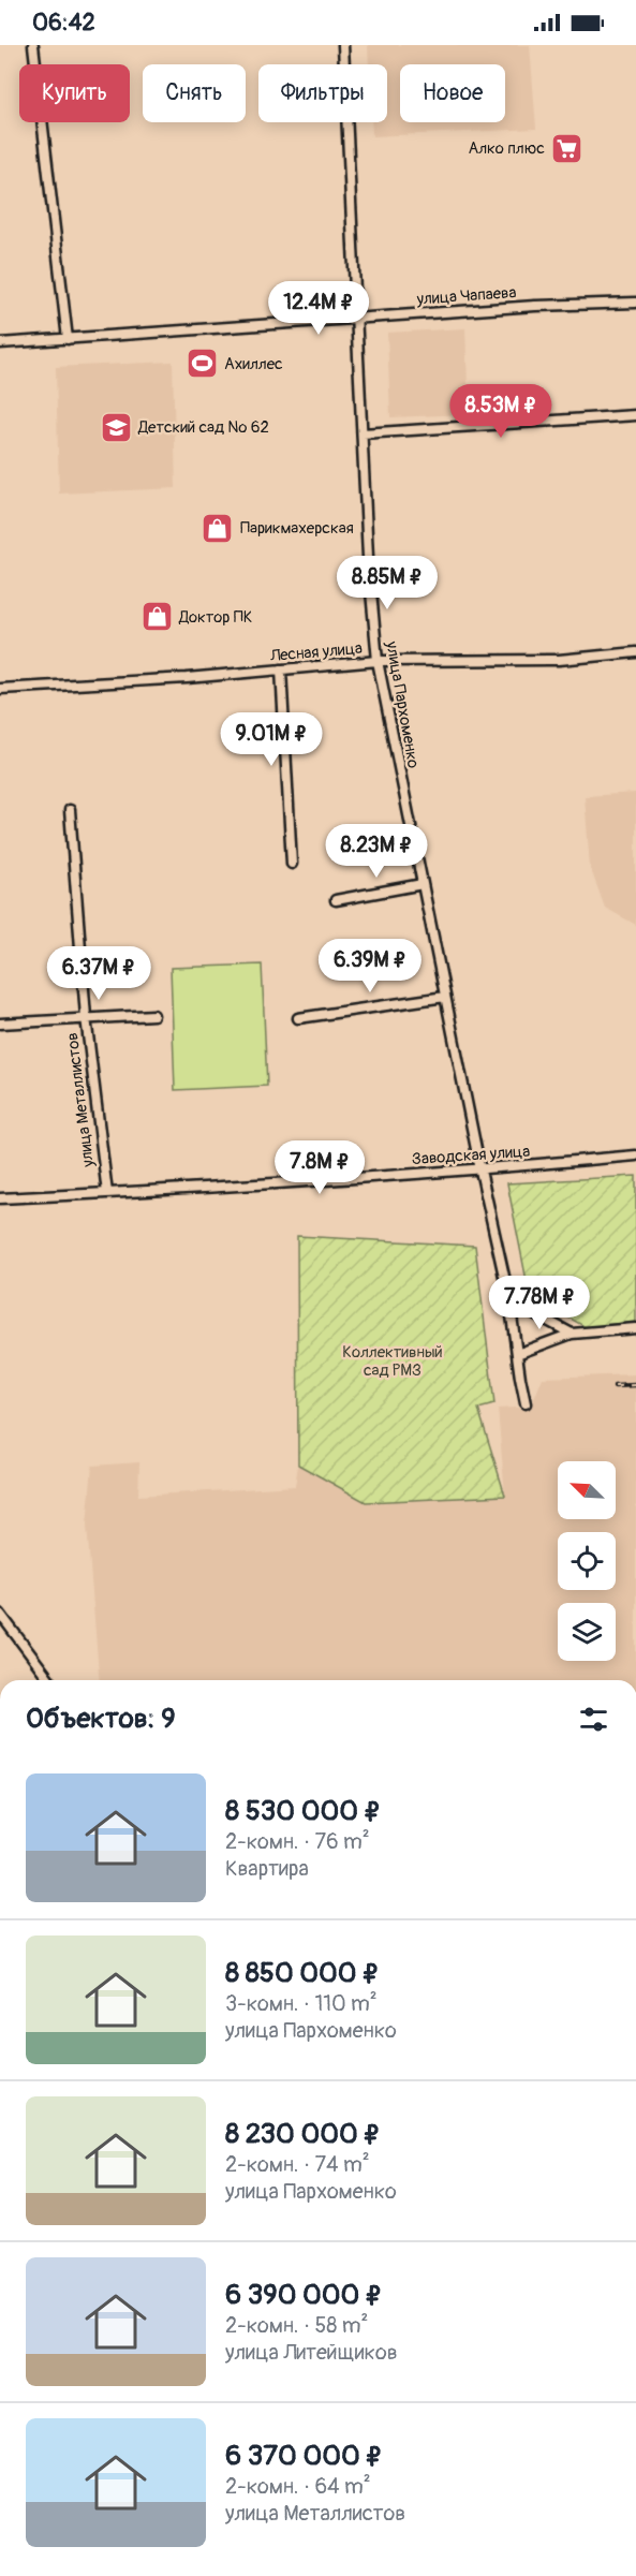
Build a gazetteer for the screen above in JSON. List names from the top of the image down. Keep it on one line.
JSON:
{"streets":{"street":["улица Чапаева","Лесная улица","улица Пархоменко","улица Металлистов","Заводская улица"]},"crossings":[["улица Чапаева","улица Пархоменко"],["Лесная улица","улица Пархоменко"],["улица Пархоменко","Заводская улица"],["улица Металлистов","Заводская улица"]],"parks":["Коллективный сад РМЗ"],"places":{"supermarket":["Алко плюс"],"sports":["Ахиллес"],"school or university":["Детский сад № 62"],"shop":["Парикмахерская","Доктор ПК"]},"north":"top left","page":{"status":"06:42","chip":["Купить","Снять","Фильтры","Новое"],"price":["12.4M ₽","8.53M ₽","8.85M ₽","9.01M ₽","8.23M ₽","6.39M ₽","6.37M ₽","7.8M ₽","7.78M ₽"],"heading":"Объектов: 9","list":[{"name":"8 530 000 ₽","note":"2-комн. · 76 m² · Квартира"},{"name":"8 850 000 ₽","note":"3-комн. · 110 m² · улица Пархоменко"},{"name":"8 230 000 ₽","note":"2-комн. · 74 m² · улица Пархоменко"},{"name":"6 390 000 ₽","note":"2-комн. · 58 m² · улица Литейщиков"},{"name":"6 370 000 ₽","note":"2-комн. · 64 m² · улица Металлистов"}]}}
